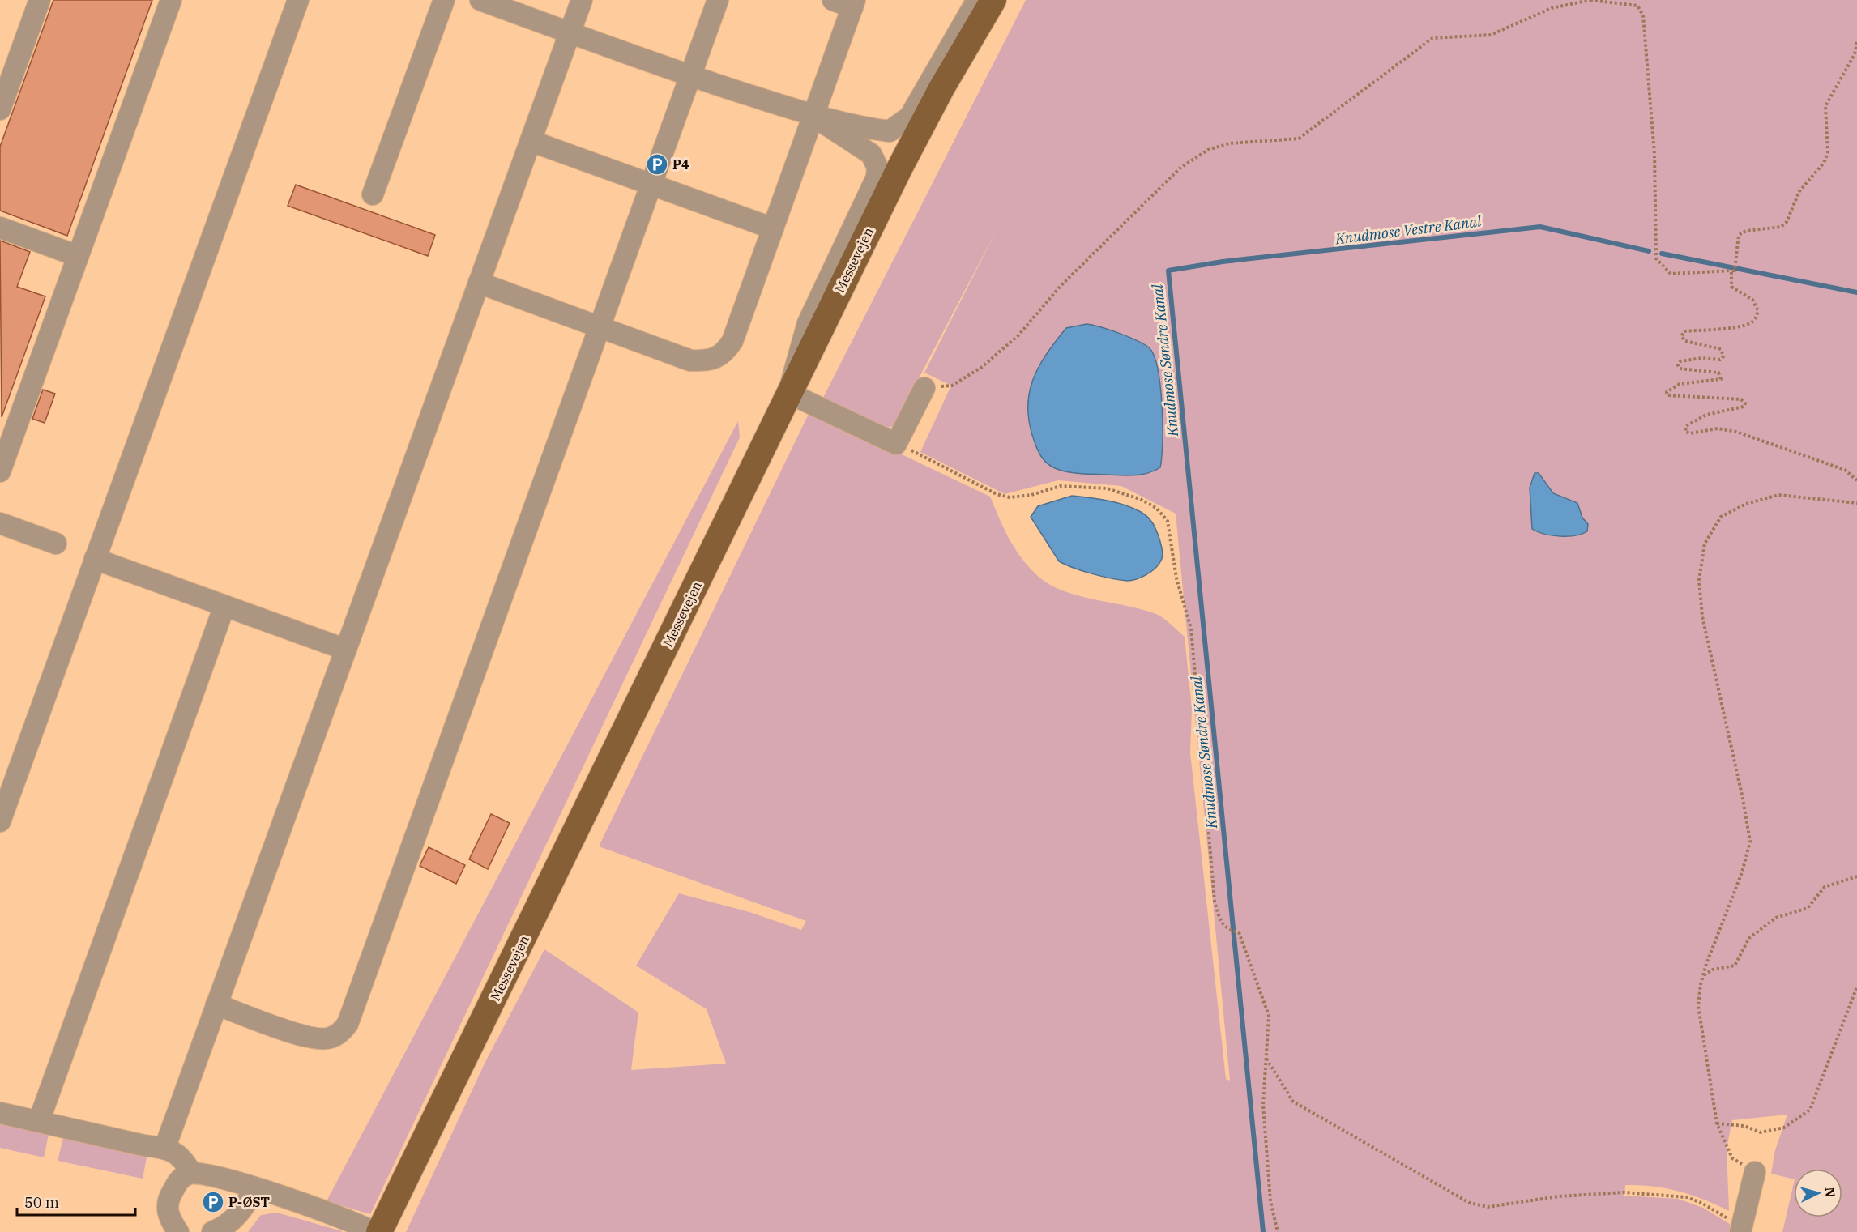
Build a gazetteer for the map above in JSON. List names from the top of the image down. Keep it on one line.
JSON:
{"streets":{"main road":["Messevejen"]},"water":["Knudmose Vestre Kanal","Knudmose Søndre Kanal"],"places":{"parking":["P4","P-ØST"]},"scale_bar":"50 m","north":"right"}
